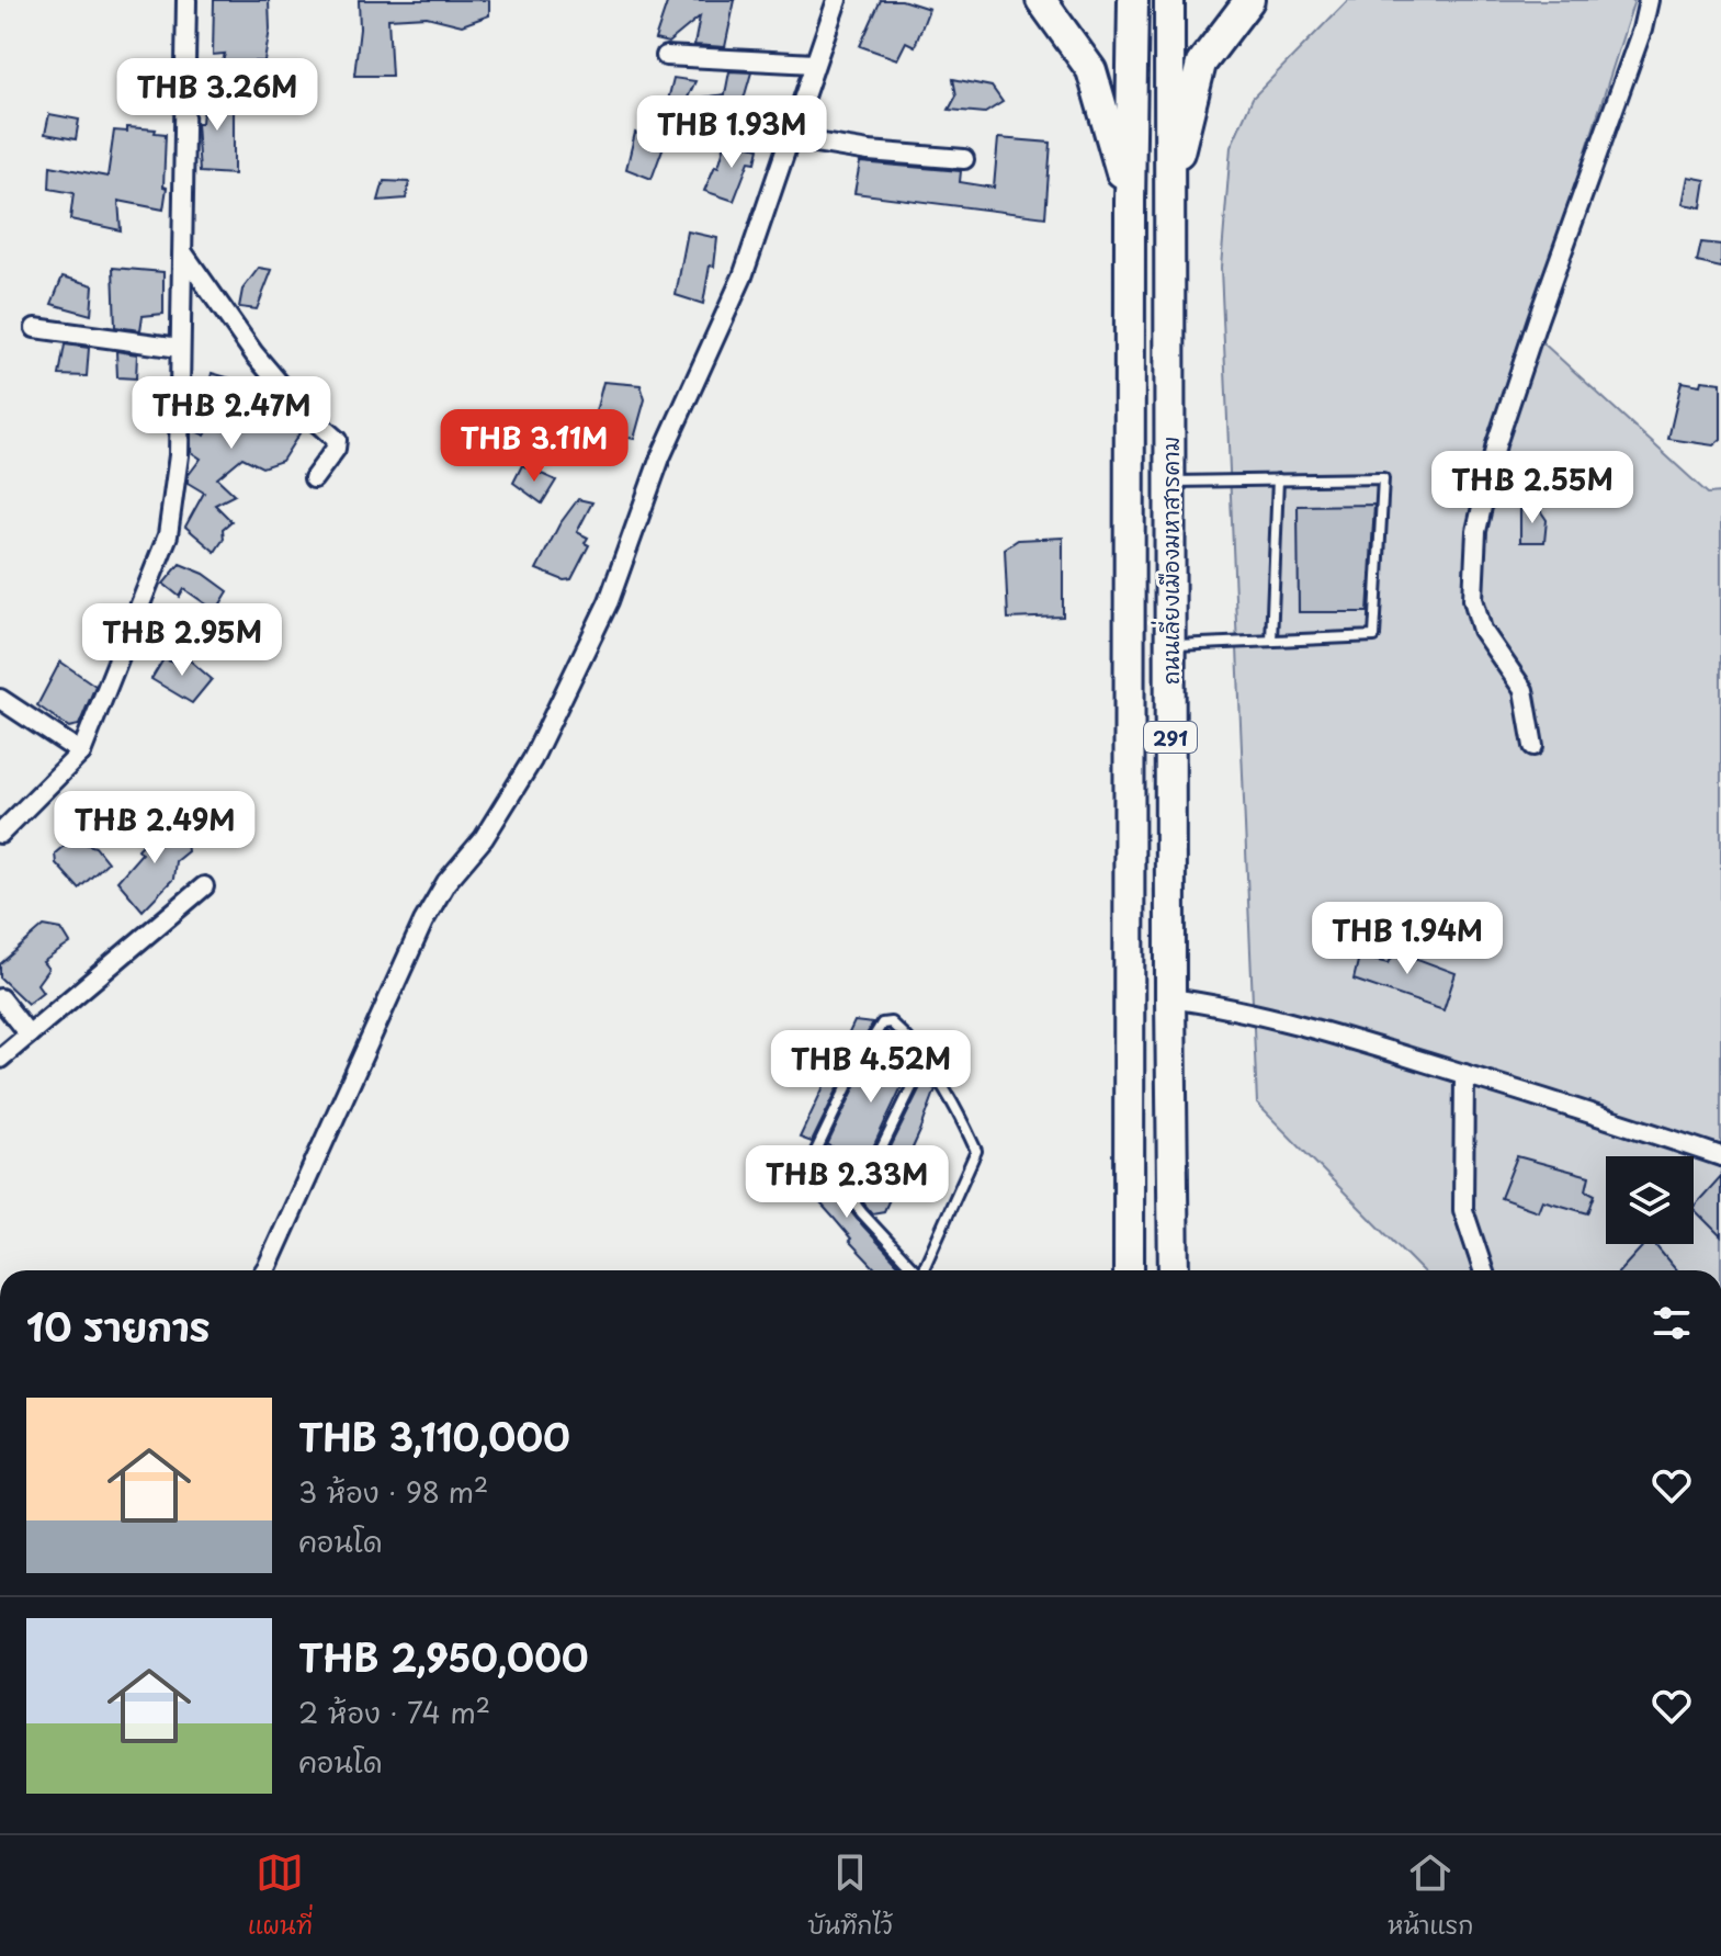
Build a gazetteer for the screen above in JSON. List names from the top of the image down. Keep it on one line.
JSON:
{"streets":{"highway":["ถนนเลี่ยงเมืองมหาสารคาม","291"]},"page":{"price":["THB 3.26M","THB 1.93M","THB 2.47M","THB 3.11M","THB 2.55M","THB 2.95M","THB 2.49M","THB 1.94M","THB 4.52M","THB 2.33M"],"heading":"10 รายการ","list":[{"name":"THB 3,110,000","note":"3 ห้อง · 98 m² · คอนโด"},{"name":"THB 2,950,000","note":"2 ห้อง · 74 m² · คอนโด"}],"tabs":["แผนที่","บันทึกไว้","หน้าแรก"]}}
